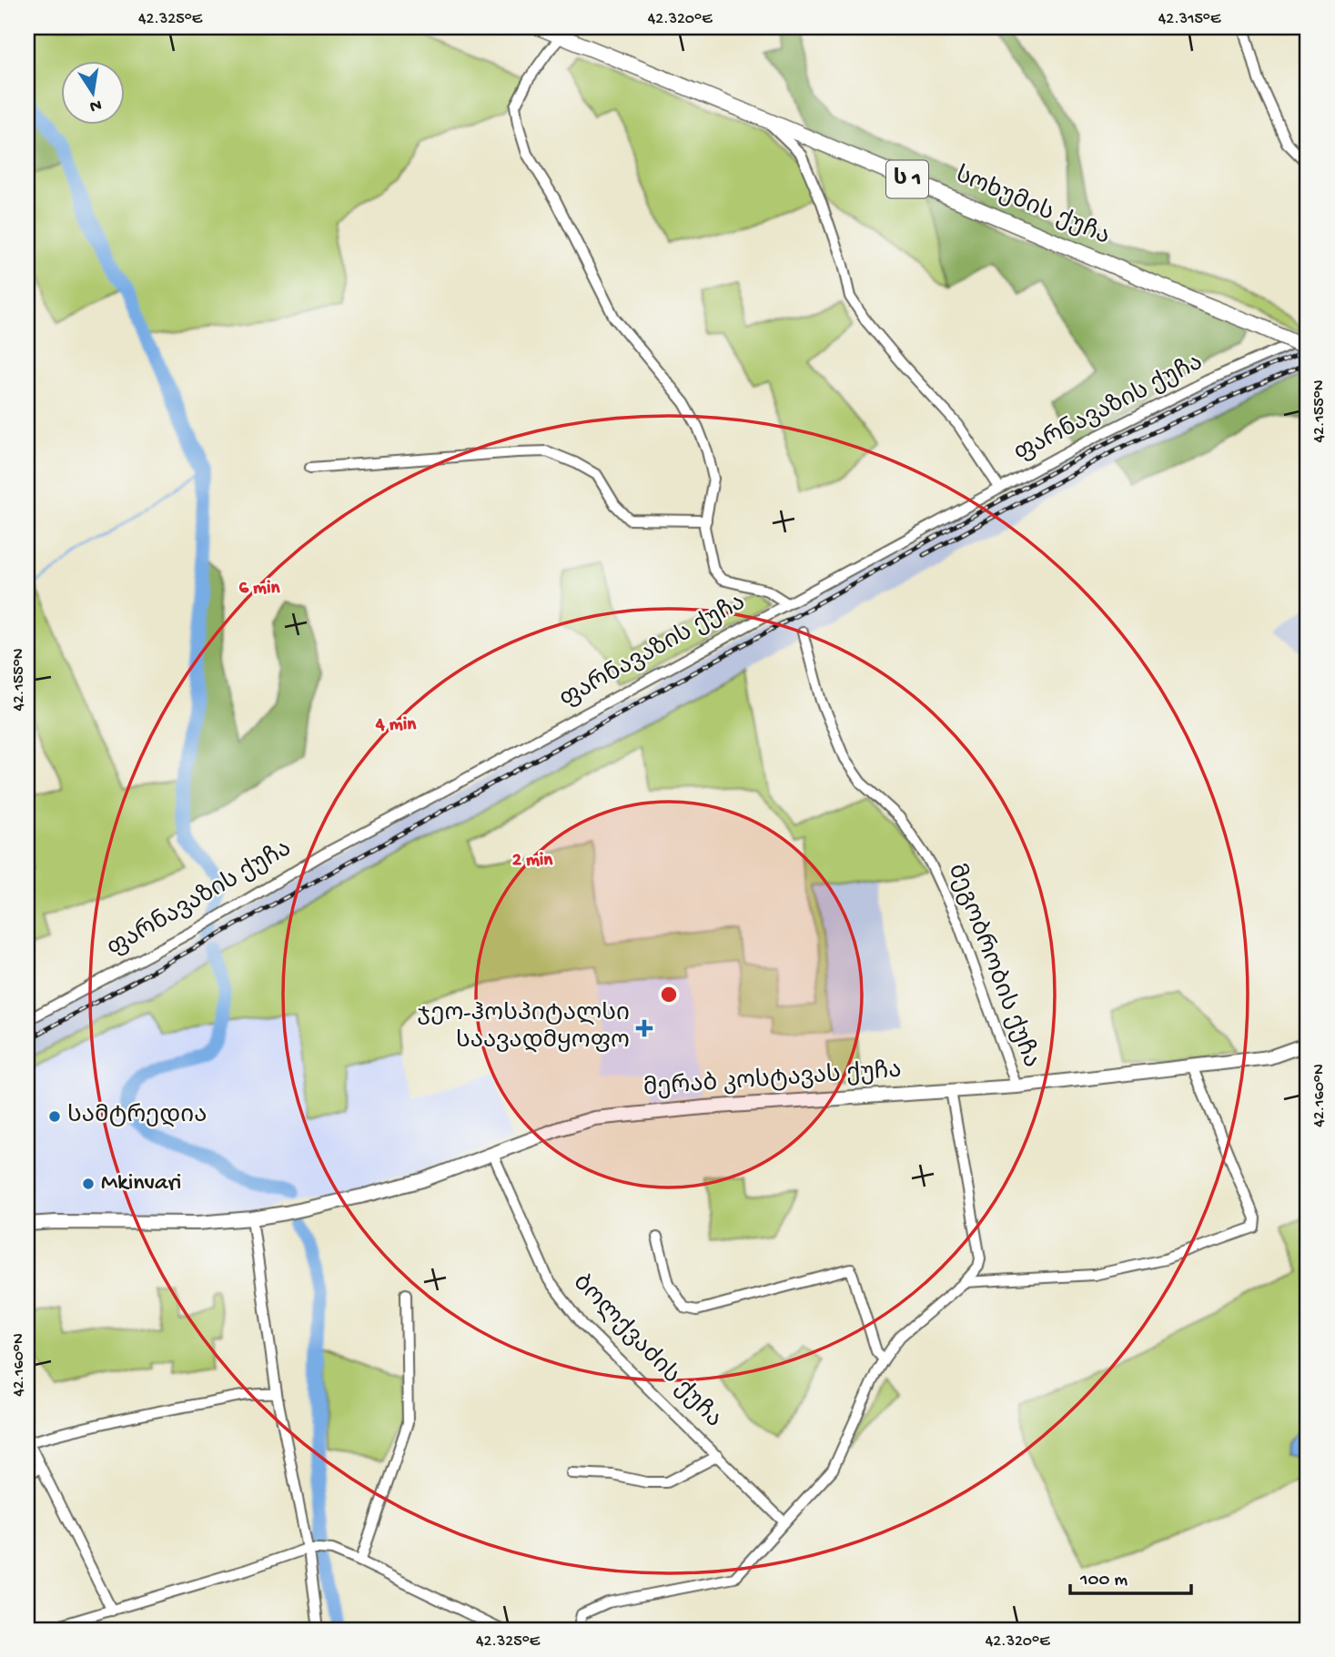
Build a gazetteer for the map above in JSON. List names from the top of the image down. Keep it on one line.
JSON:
{"streets":{"highway":["ს 1","სოხუმის ქუჩა"],"main road":["მერაბ კოსტავას ქუჩა"],"street":["ფარნავაზის ქუჩა","მეგობრობის ქუჩა","ბოლქვაძის ქუჩა"]},"crossings":[["ს 1","სოხუმის ქუჩა"],["მეგობრობის ქუჩა","მერაბ კოსტავას ქუჩა"],["მერაბ კოსტავას ქუჩა","ბოლქვაძის ქუჩა"]],"places":{"health":["ჯეო-ჰოსპიტალსი საავადმყოფო"],"other":["სამტრედია","Mkinvari"]},"scale_bar":"100 m","north":"bottom","coordinates":["42.325°E","42.320°E","42.315°E","42.155°N","42.160°N"],"rings":["6 min","4 min","2 min"]}
